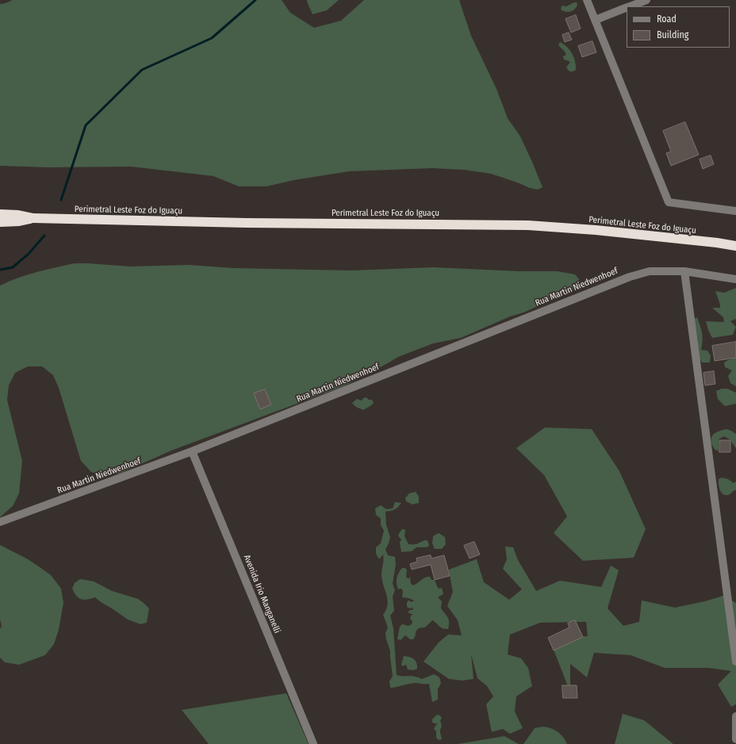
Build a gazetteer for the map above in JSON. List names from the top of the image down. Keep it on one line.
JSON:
{"streets":{"highway":["Perimetral Leste Foz do Iguaçu"],"street":["Rua Martin Niedwenhoef","Avenida Irio Manganelli"]},"crossings":[["Rua Martin Niedwenhoef","Avenida Irio Manganelli"]],"legend":["Road","Building"]}
